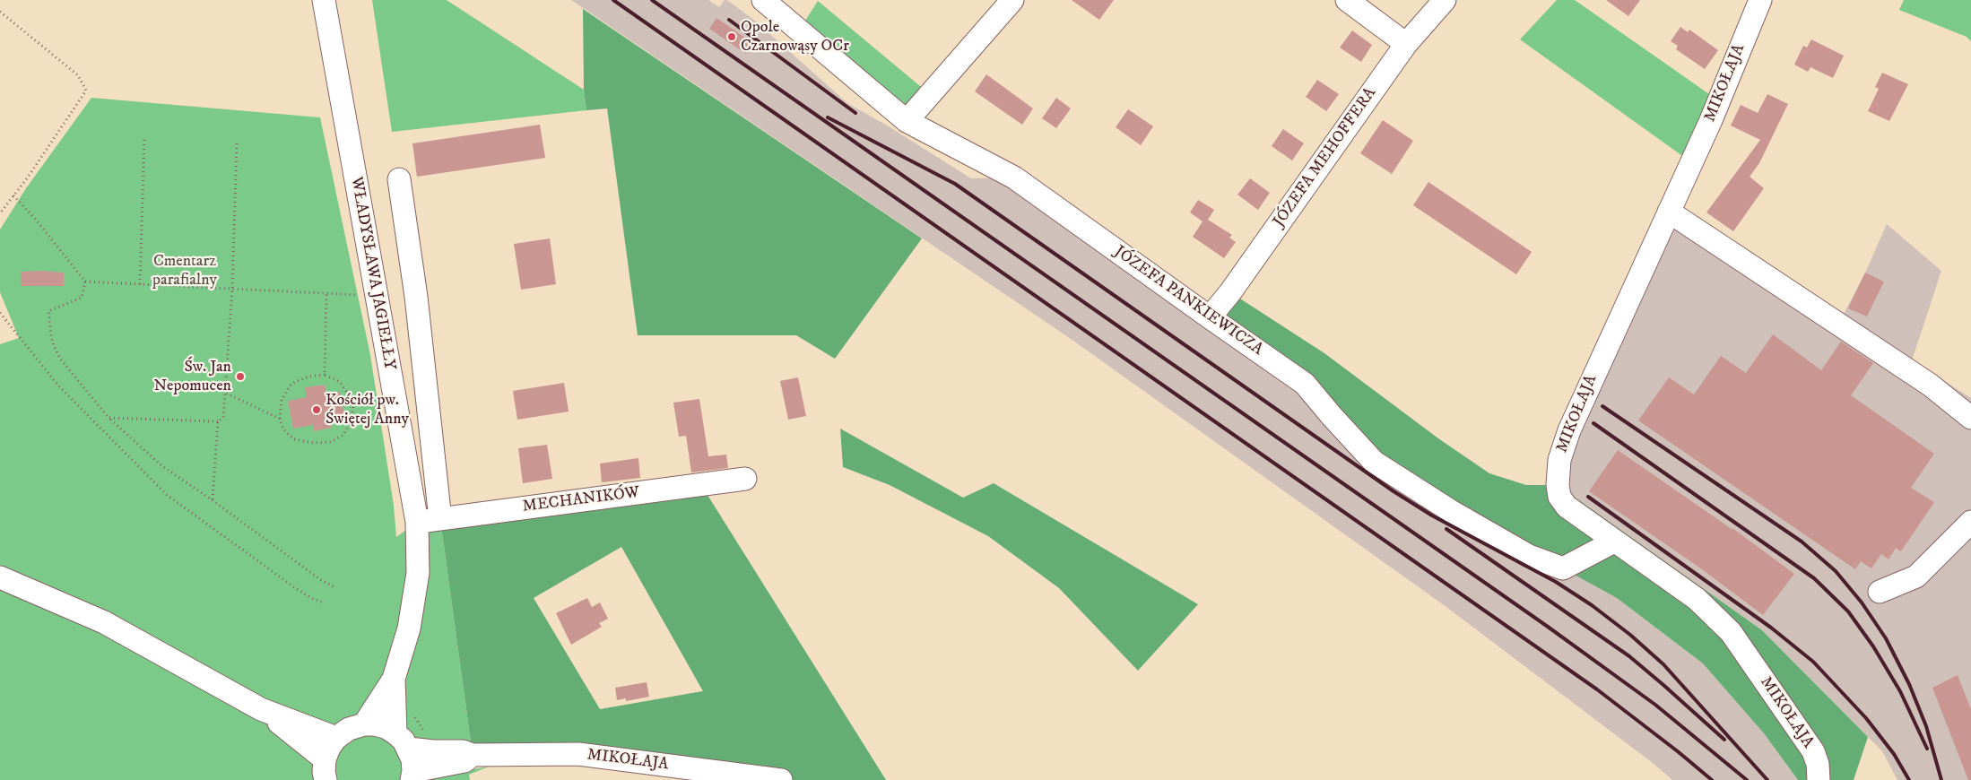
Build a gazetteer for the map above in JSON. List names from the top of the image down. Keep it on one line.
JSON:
{"streets":{"street":["MIKOŁAJA","JÓZEFA MEHOFFERA","WŁADYSŁAWA JAGIEŁŁY","JÓZEFA PANKIEWICZA","MECHANIKÓW"]},"crossings":[["MIKOŁAJA","WŁADYSŁAWA JAGIEŁŁY"],["MIKOŁAJA","JÓZEFA PANKIEWICZA"],["JÓZEFA MEHOFFERA","JÓZEFA PANKIEWICZA"],["WŁADYSŁAWA JAGIEŁŁY","MECHANIKÓW"]],"parks":["Cmentarz parafialny"],"places":["Opole Czarnowąsy OCr","Św. Jan Nepomucen","Kościół pw. Świętej Anny"]}
